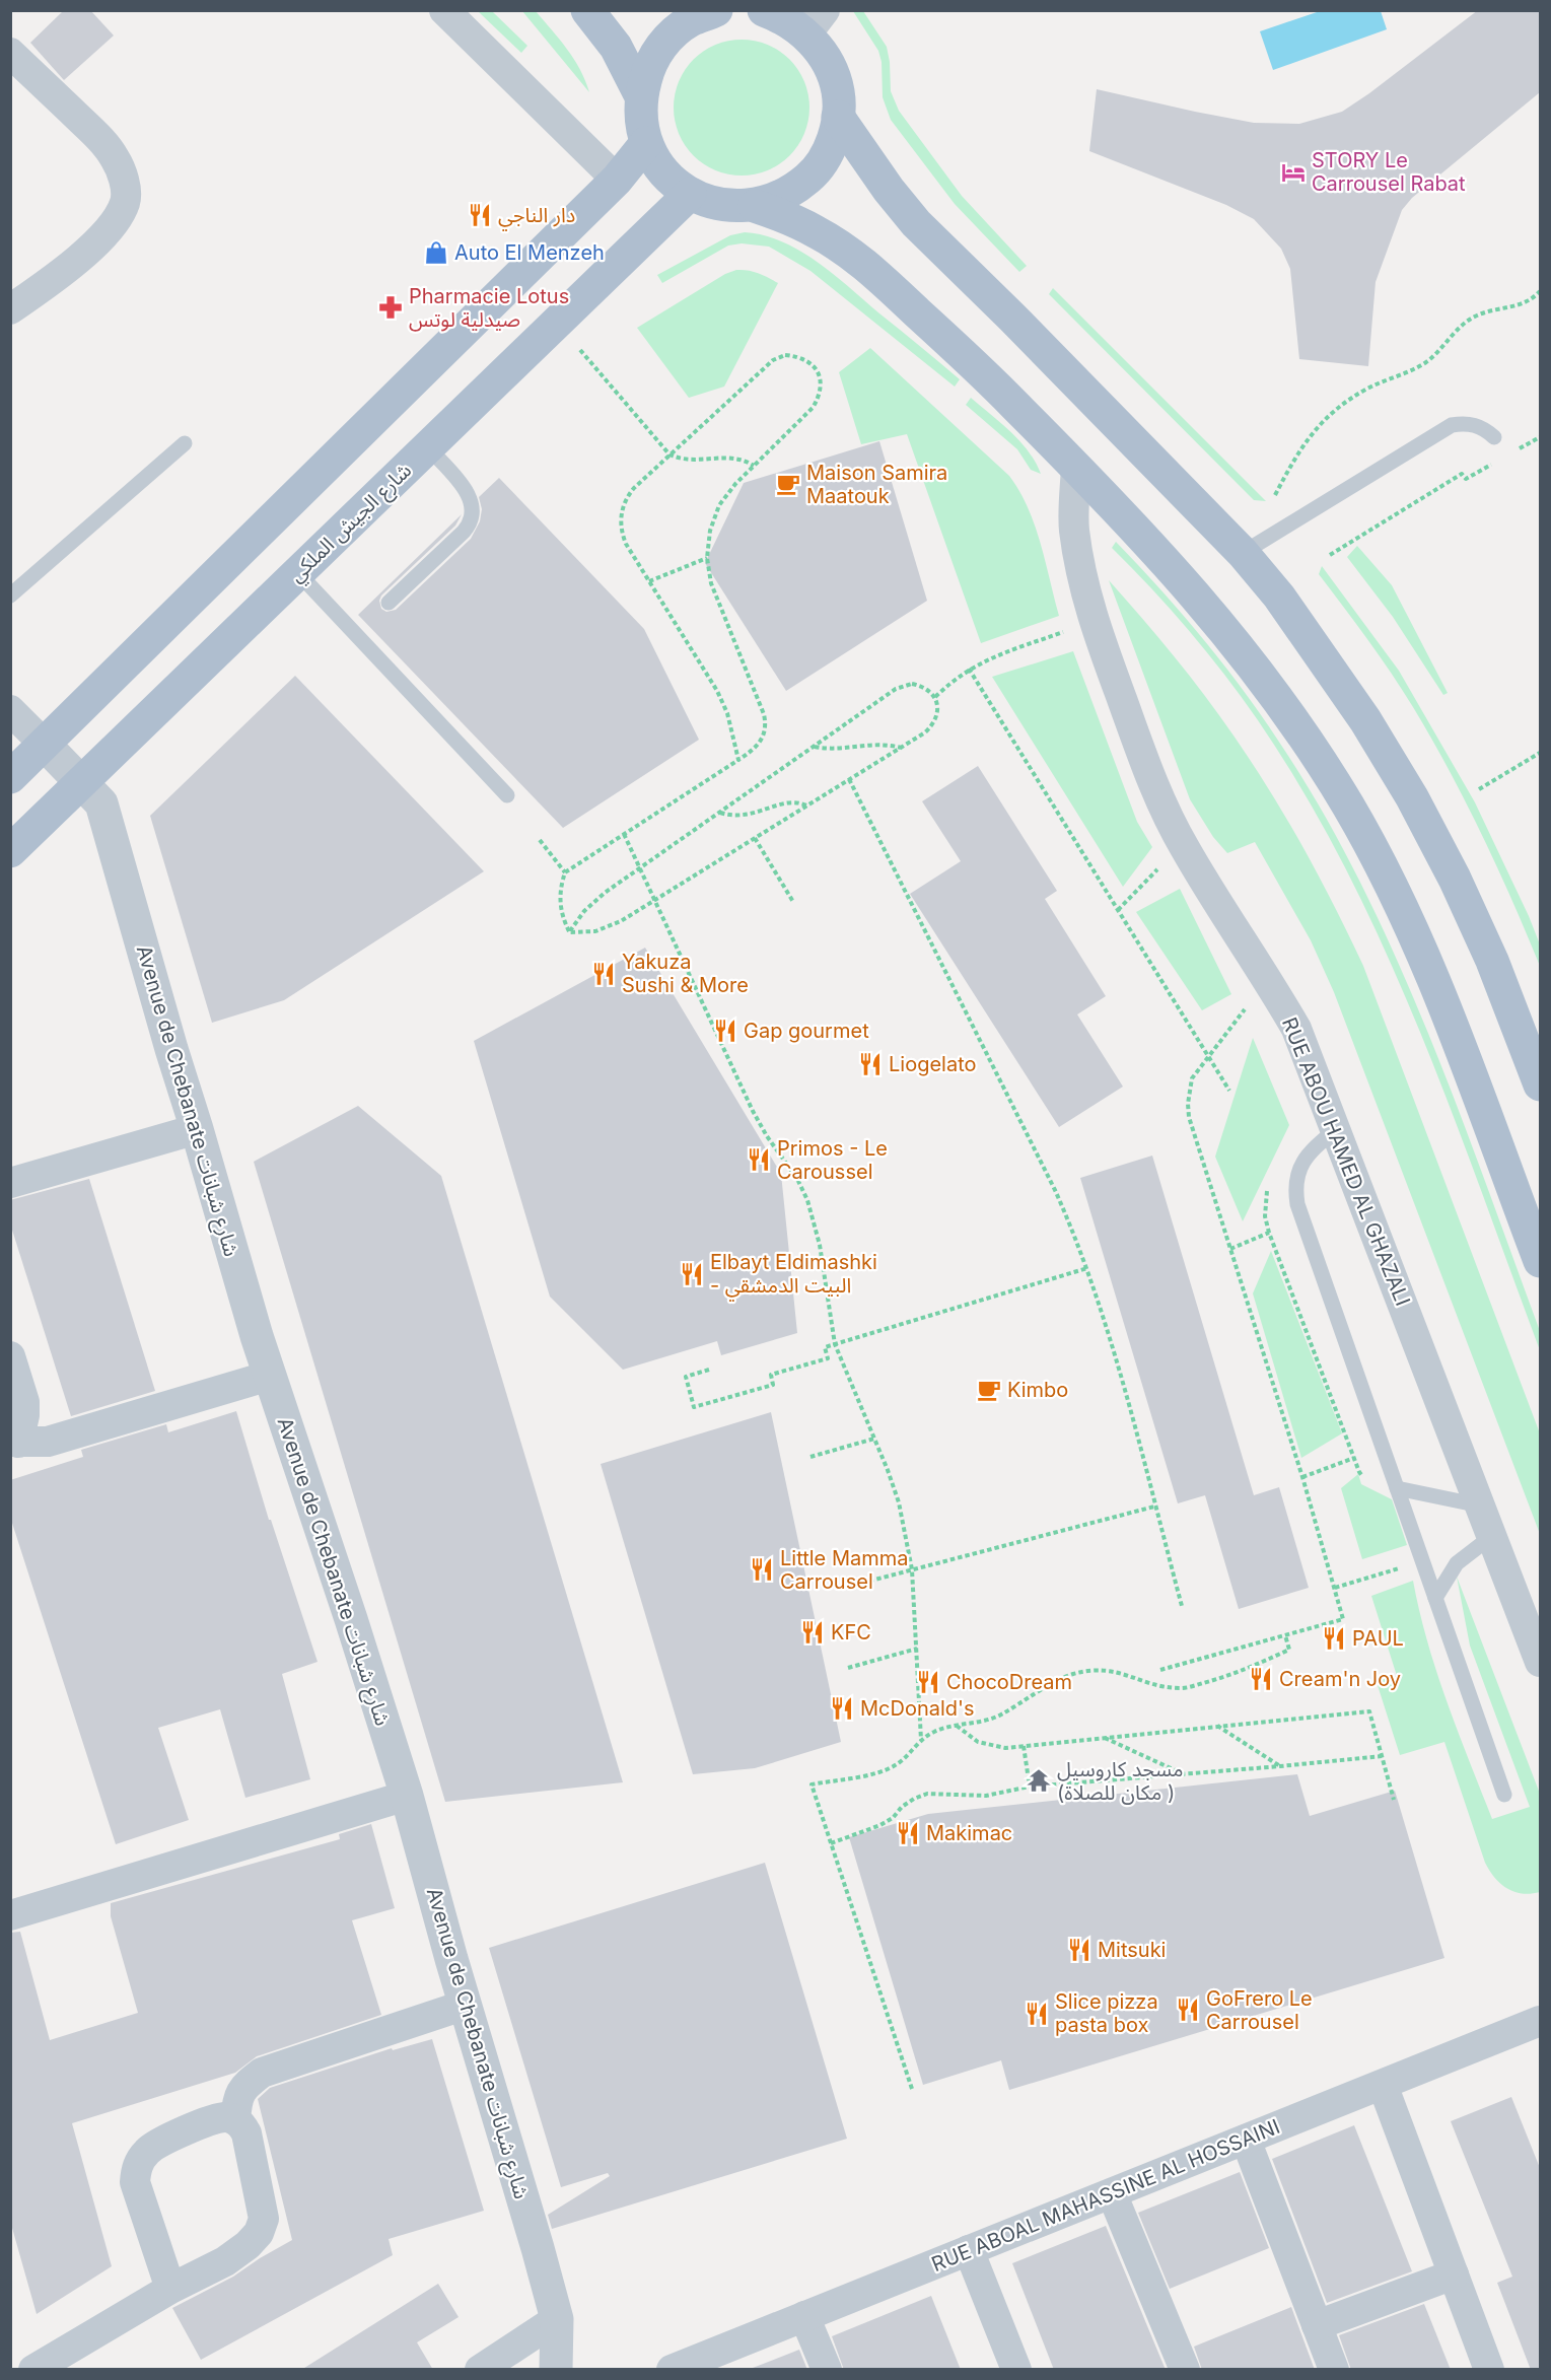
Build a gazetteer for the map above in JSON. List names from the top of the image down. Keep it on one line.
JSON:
{"streets":{"main road":["شارع الجيش الملكي"],"street":["Avenue de Chebanate شارع شبانات","RUE ABOU HAMED AL GHAZALI","RUE ABOAL MAHASSINE AL HOSSAINI"]},"crossings":[["شارع الجيش الملكي","Avenue de Chebanate شارع شبانات"]],"places":{"hotel":["STORY Le Carrousel Rabat"],"restaurant":["دار الناجي","Yakuza Sushi & More","Gap gourmet","Liogelato","Primos - Le Caroussel","Elbayt Eldimashki - البيت الدمشقي","Little Mamma Carrousel","KFC","PAUL","Cream'n Joy","ChocoDream","McDonald's","Makimac","Mitsuki","GoFrero Le Carrousel","Slice pizza pasta box"],"shop":["Auto El Menzeh"],"pharmacy":["Pharmacie Lotus صيدلية لوتس"],"cafe":["Maison Samira Maatouk","Kimbo"],"temple":["مسجد كاروسيل (مكان للصلاة )"]}}
